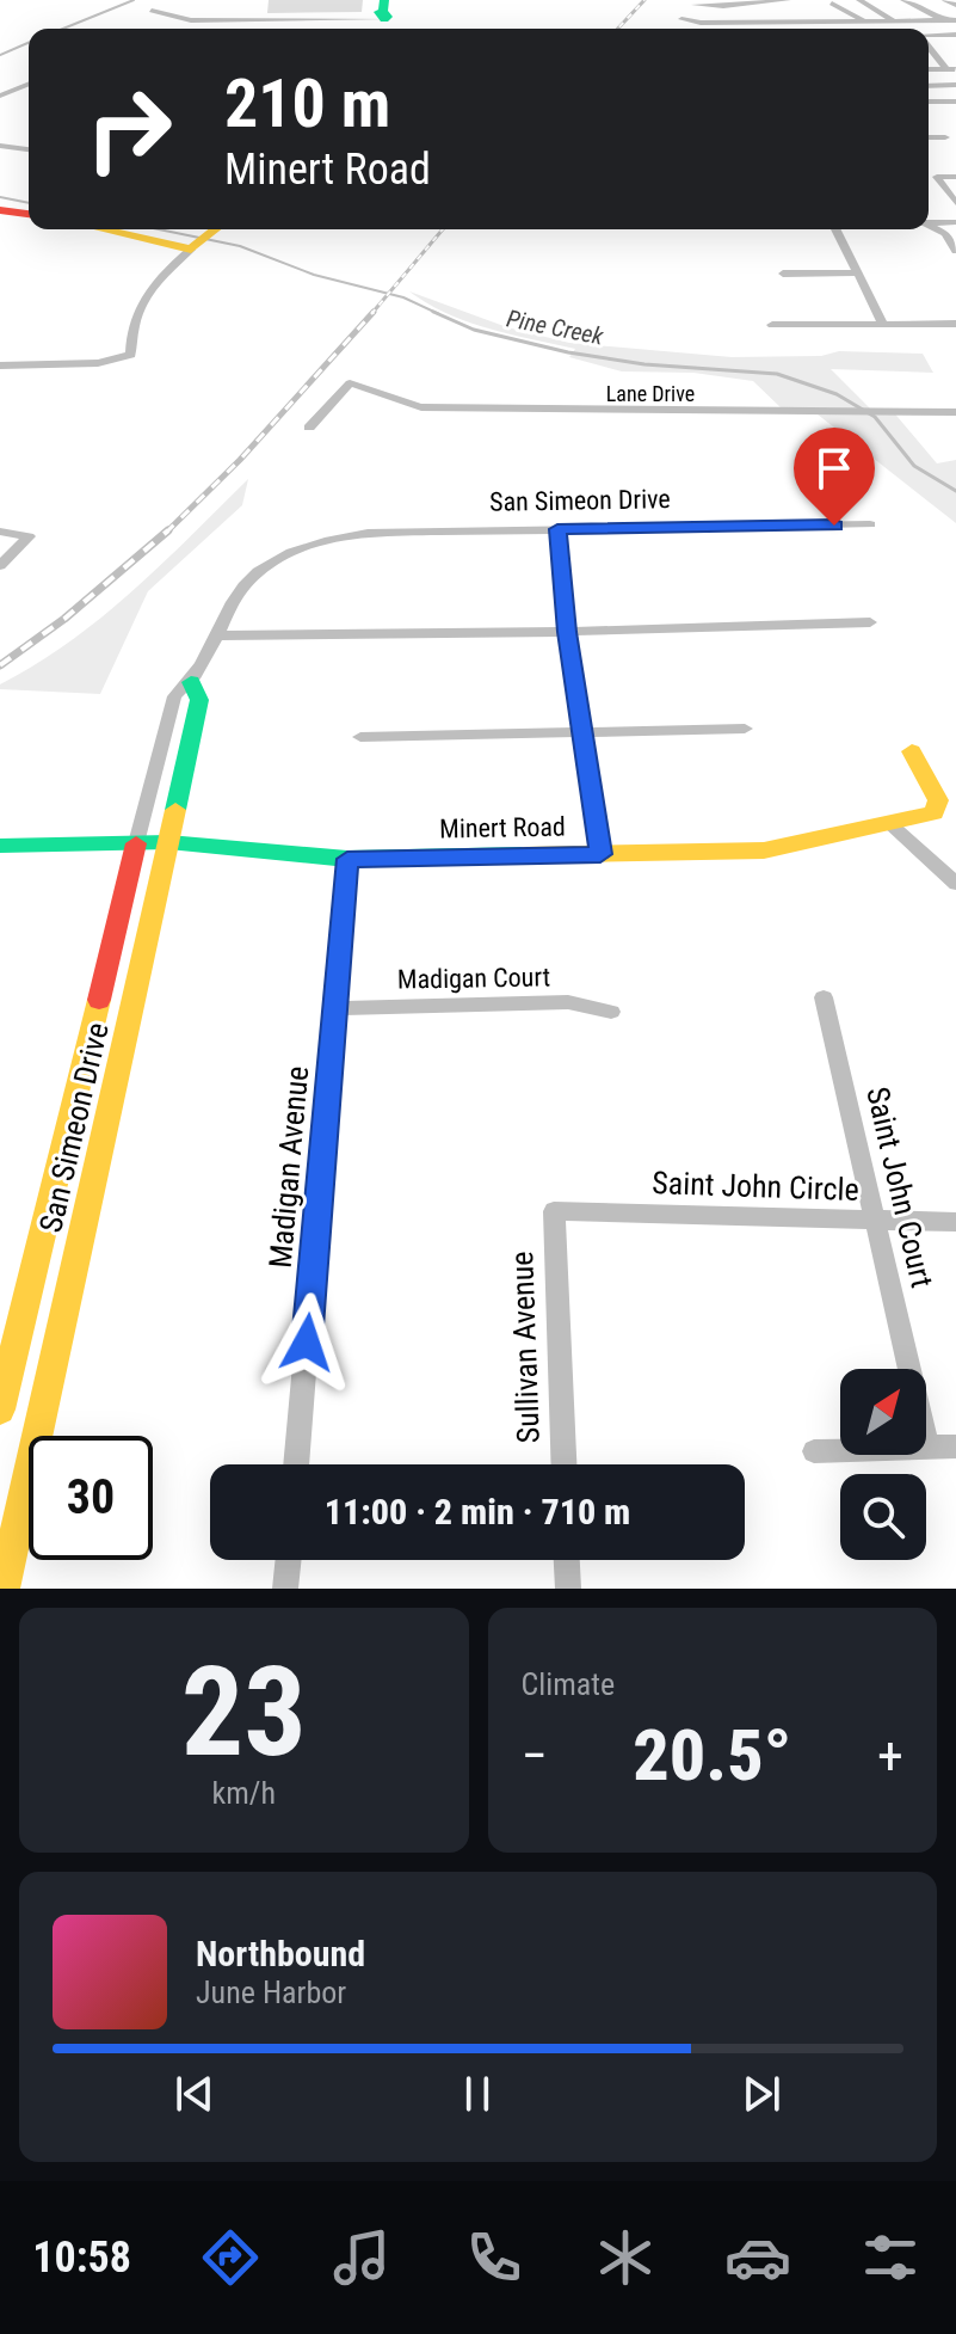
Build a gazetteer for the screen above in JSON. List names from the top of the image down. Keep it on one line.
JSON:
{"streets":{"street":["Lane Drive","San Simeon Drive","Minert Road","Madigan Court","Madigan Avenue","Saint John Circle","Saint John Court","Sullivan Avenue"]},"crossings":[["San Simeon Drive","Minert Road"],["Minert Road","Madigan Avenue"],["Madigan Court","Madigan Avenue"],["Saint John Circle","Saint John Court"],["Saint John Circle","Sullivan Avenue"]],"water":["Pine Creek"],"north":"top right","page":{"turn":["210 m","Minert Road"],"limit":"30","trip":"11:00 · 2 min · 710 m","tile":[["23","km/h"],"Climate"],"heat":["−","20.5°","+"],"song":["Northbound","June Harbor"],"tabs":"10:58"}}
